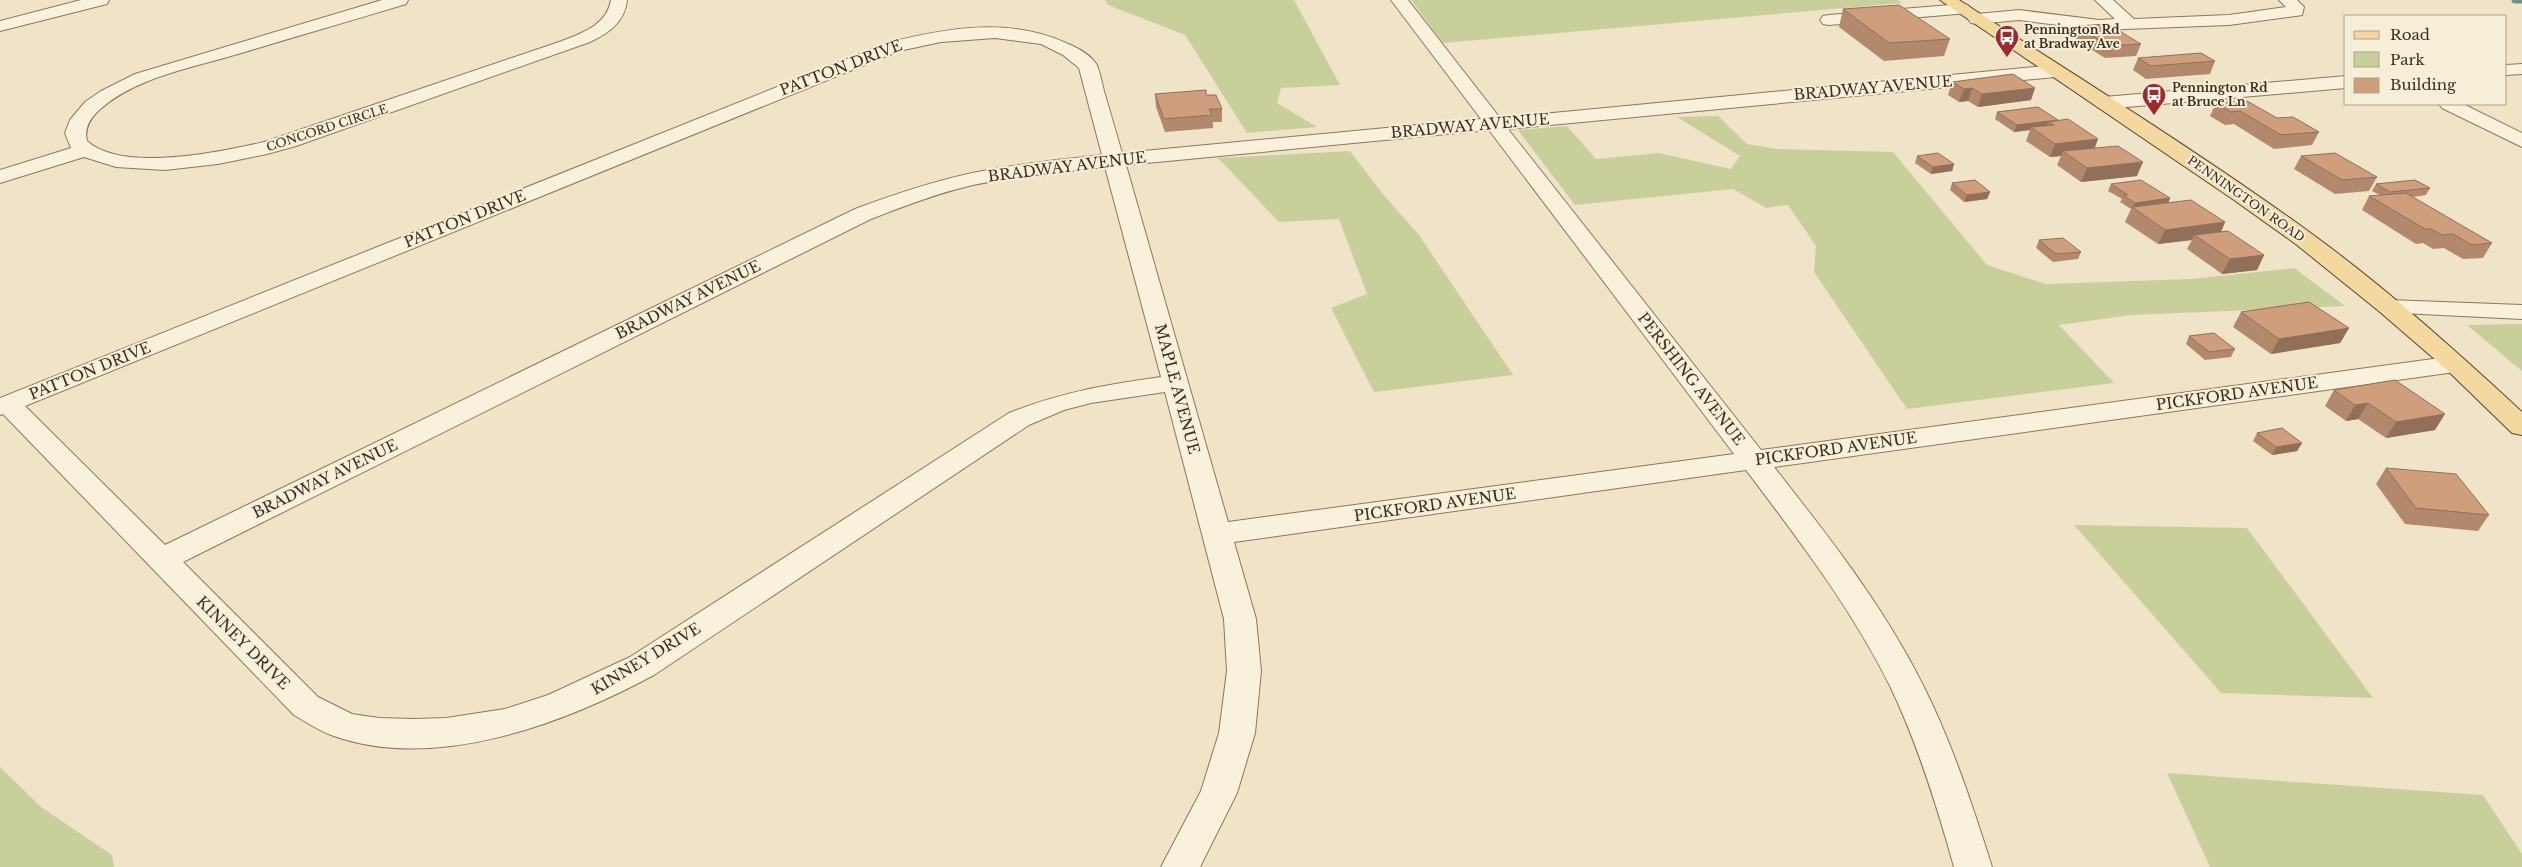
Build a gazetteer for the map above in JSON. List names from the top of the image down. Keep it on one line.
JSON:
{"streets":{"main road":["PENNINGTON ROAD"],"street":["PATTON DRIVE","BRADWAY AVENUE","CONCORD CIRCLE","PERSHING AVENUE","MAPLE AVENUE","PICKFORD AVENUE","KINNEY DRIVE"]},"crossings":[["PATTON DRIVE","MAPLE AVENUE"],["PATTON DRIVE","KINNEY DRIVE"],["BRADWAY AVENUE","PENNINGTON ROAD"],["BRADWAY AVENUE","PERSHING AVENUE"],["BRADWAY AVENUE","MAPLE AVENUE"],["BRADWAY AVENUE","KINNEY DRIVE"],["PENNINGTON ROAD","PICKFORD AVENUE"],["PERSHING AVENUE","PICKFORD AVENUE"],["MAPLE AVENUE","PICKFORD AVENUE"],["MAPLE AVENUE","KINNEY DRIVE"]],"places":{"bus stop":["Pennington Rd at Bradway Ave","Pennington Rd at Bruce Ln"]},"legend":["Road","Park","Building"]}
